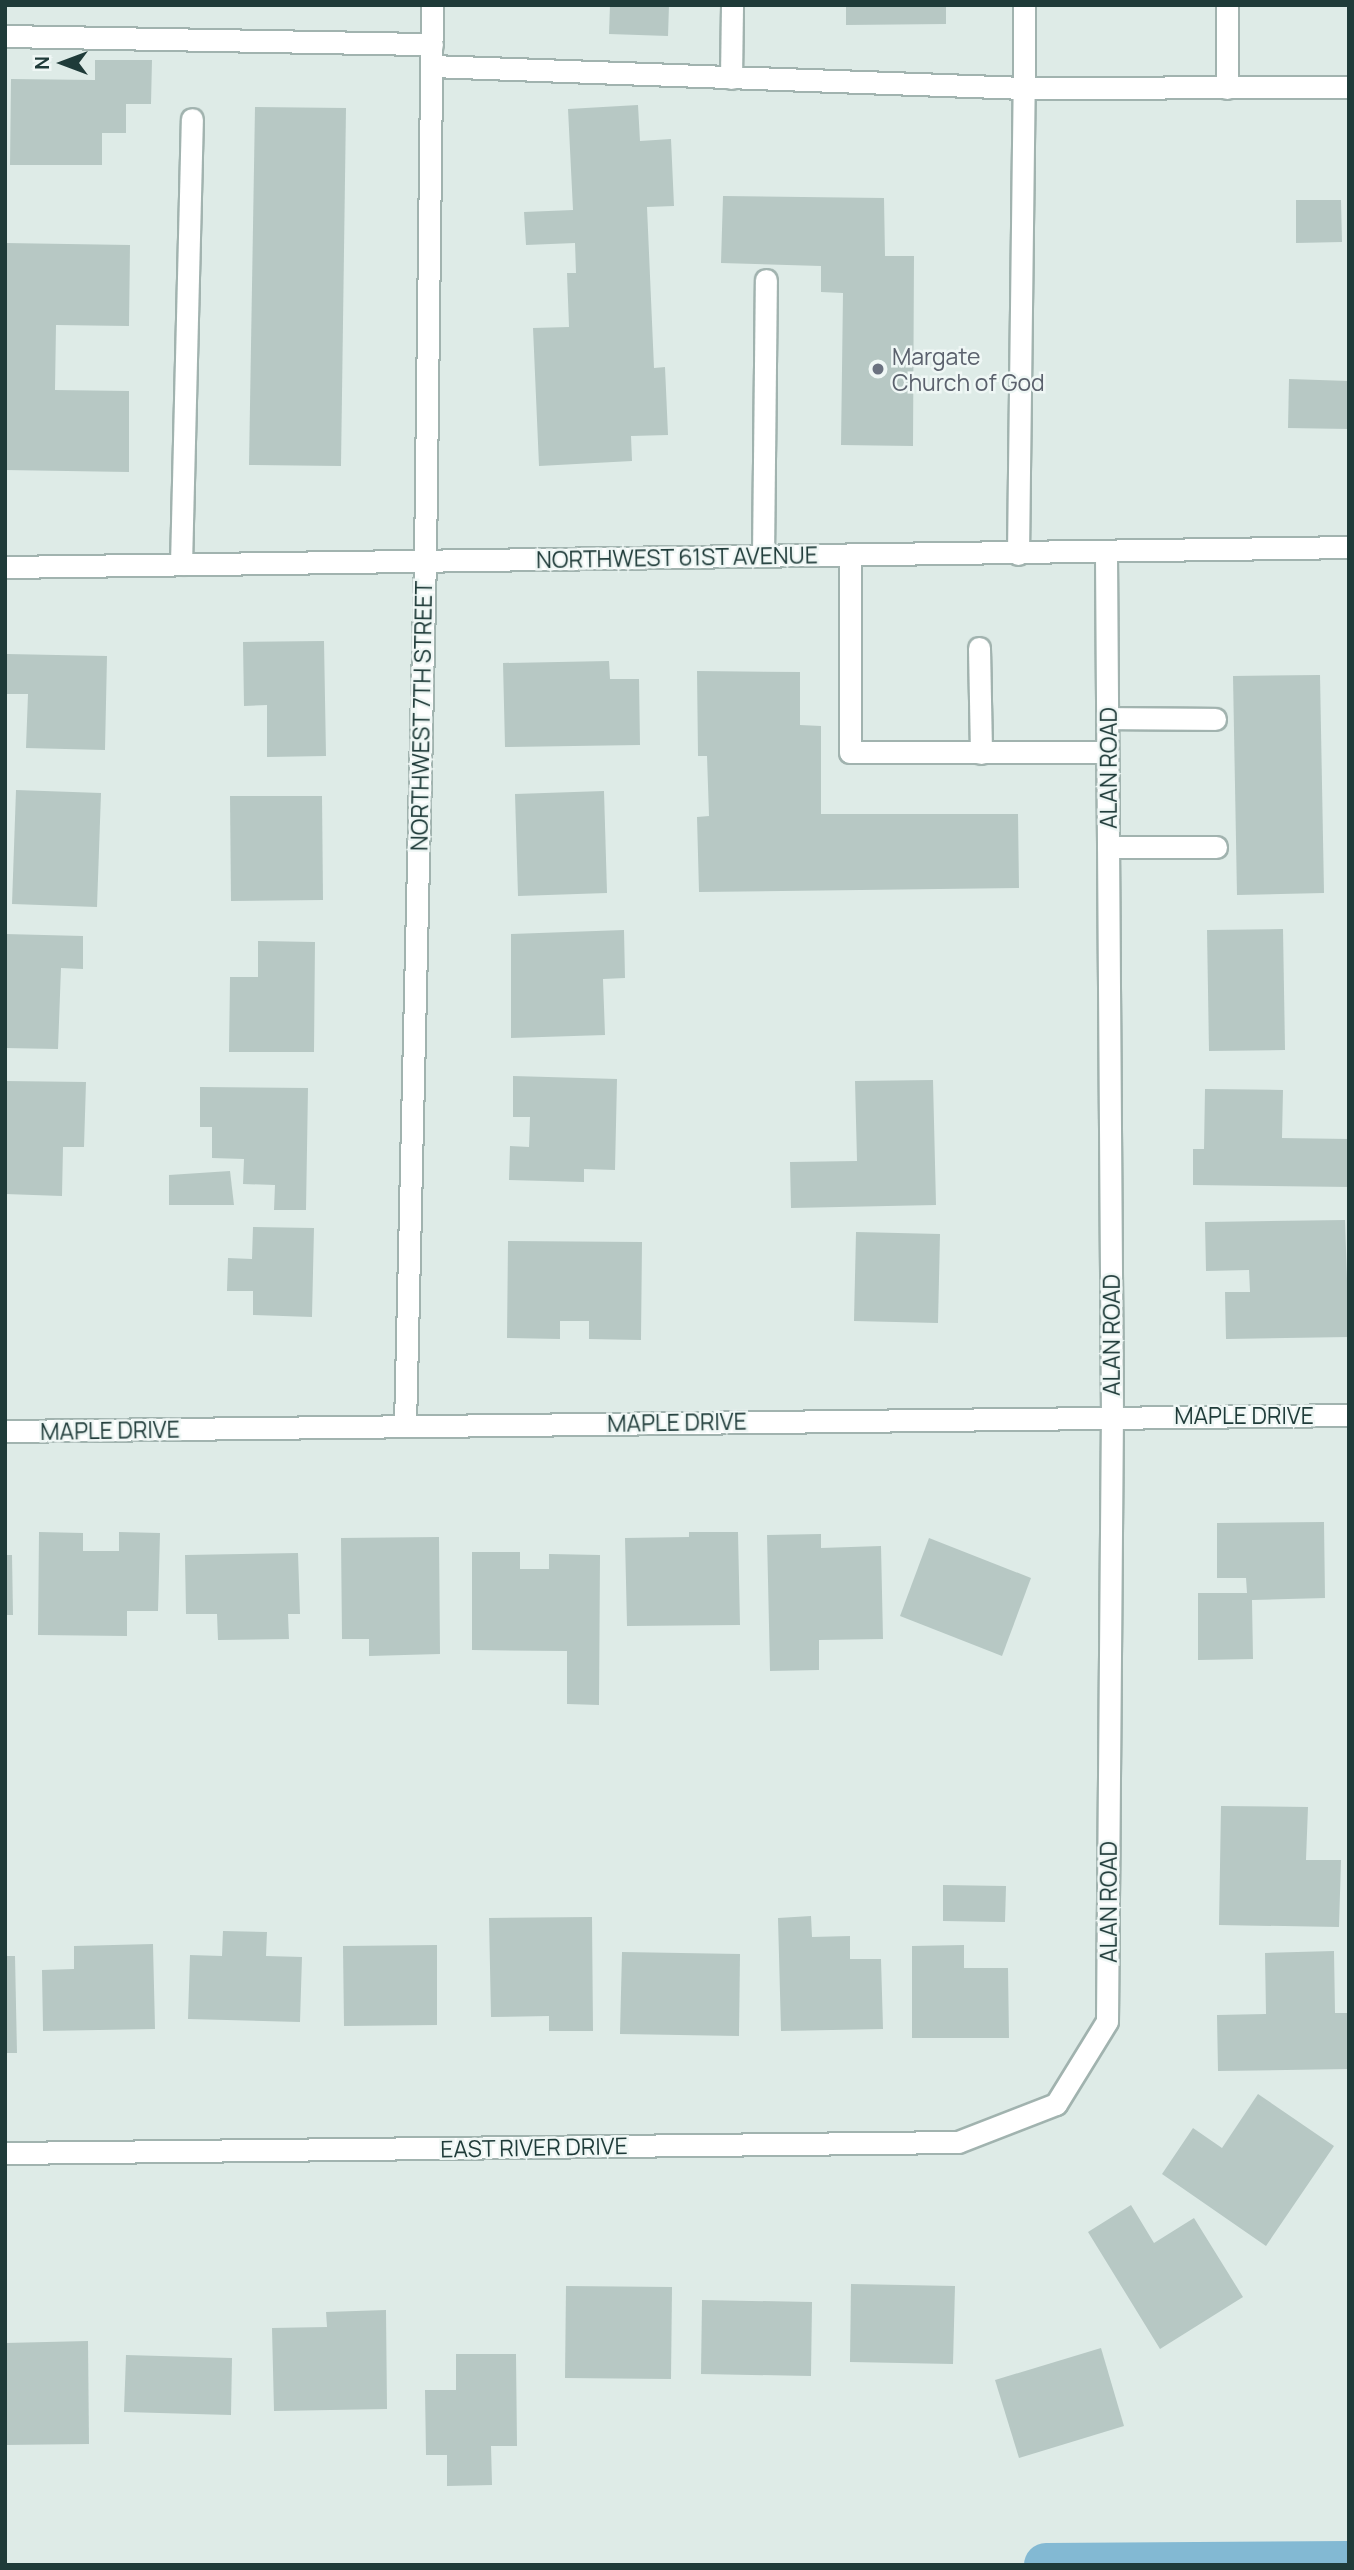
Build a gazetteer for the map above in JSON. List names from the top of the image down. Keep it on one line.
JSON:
{"streets":{"street":["NORTHWEST 61ST AVENUE","NORTHWEST 7TH STREET","ALAN ROAD","MAPLE DRIVE","EAST RIVER DRIVE"]},"crossings":[["NORTHWEST 61ST AVENUE","NORTHWEST 7TH STREET"],["NORTHWEST 61ST AVENUE","ALAN ROAD"],["NORTHWEST 7TH STREET","MAPLE DRIVE"],["ALAN ROAD","MAPLE DRIVE"],["ALAN ROAD","EAST RIVER DRIVE"]],"places":["Margate Church of God"],"north":"left"}
